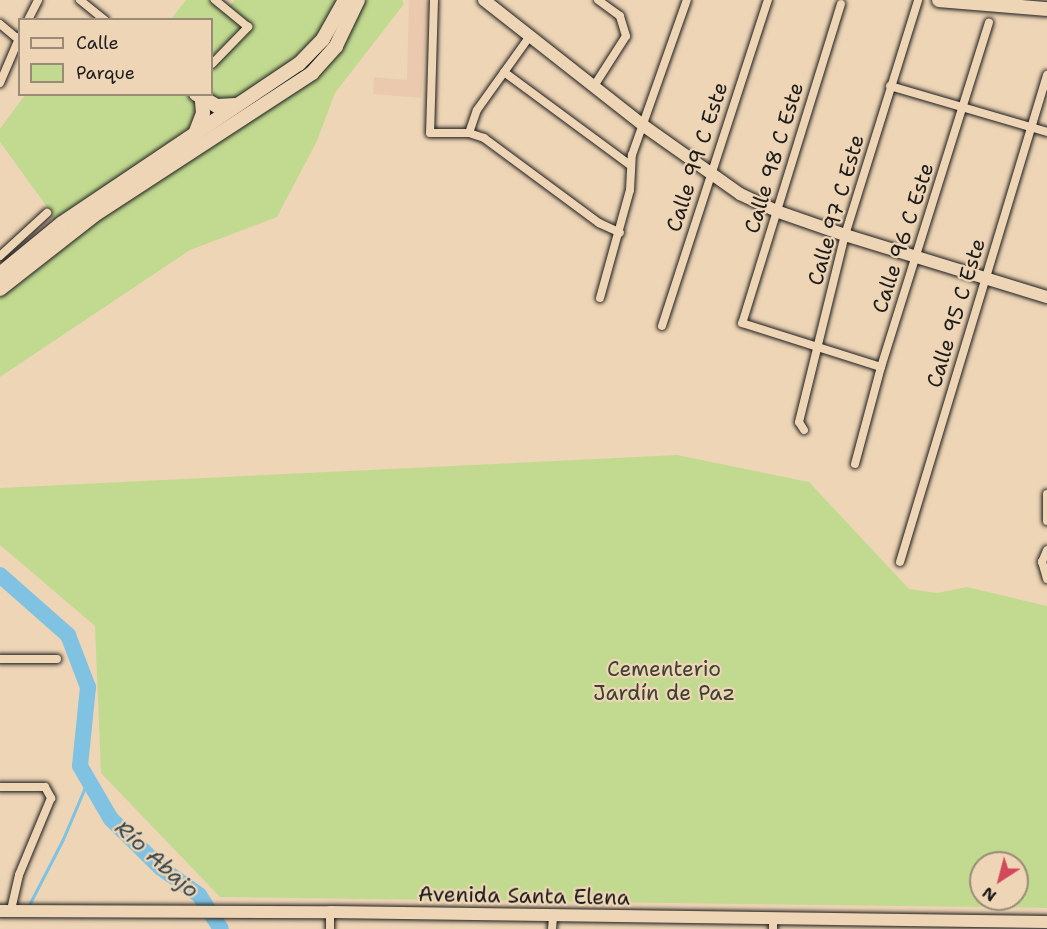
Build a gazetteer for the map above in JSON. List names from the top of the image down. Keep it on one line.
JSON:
{"streets":{"street":["Calle 99 C Este","Calle 98 C Este","Calle 97 C Este","Calle 96 C Este","Calle 95 C Este","Avenida Santa Elena"]},"crossings":[["Calle 98 C Este","Calle 97 C Este"]],"water":["Río Abajo"],"parks":["Cementerio Jardín de Paz"],"legend":["Calle","Parque"],"north":"bottom left"}
